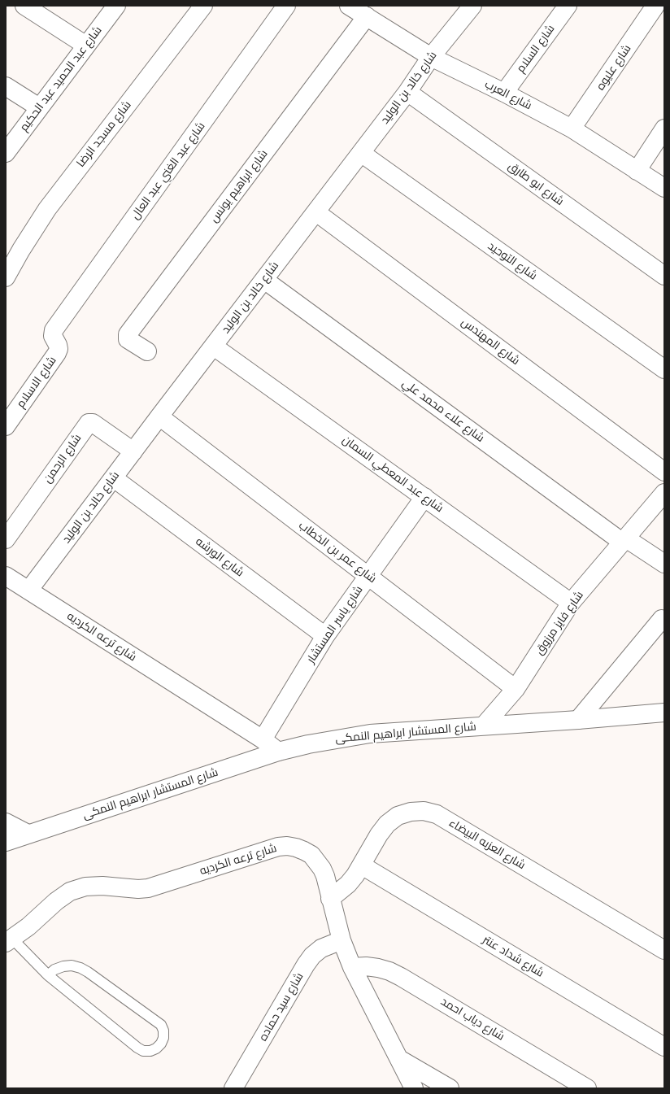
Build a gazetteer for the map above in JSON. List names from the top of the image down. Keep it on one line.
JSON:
{"streets":{"street":["شارع السلام","شارع عليوه","شارع عبد الحميد عبد الحكيم","شارع خالد بن الوليد","شارع العرب","شارع مسجد الرضا","شارع عبد الغني عبد العال","شارع ابو طارق","شارع ابراهيم يونس","شارع التوحيد","شارع المهندس","شارع الاسلام","شارع علاء محمد علي","شارع الرحمن","شارع عبد المعطي السمان","شارع عمر بن الخطاب","شارع الورشه","شارع فايز مرزوق","شارع ياسر المستشار","شارع ترعه الكرديه","شارع المستشار ابراهيم النمكى","شارع العزبه البيضاء","شارع شداد عنتر","شارع سيد حماده","شارع دياب احمد"]},"crossings":[["شارع السلام","شارع العرب"],["شارع عليوه","شارع العرب"],["شارع خالد بن الوليد","شارع العرب"],["شارع خالد بن الوليد","شارع ابو طارق"],["شارع خالد بن الوليد","شارع التوحيد"],["شارع خالد بن الوليد","شارع المهندس"],["شارع خالد بن الوليد","شارع علاء محمد علي"],["شارع خالد بن الوليد","شارع الرحمن"],["شارع خالد بن الوليد","شارع عبد المعطي السمان"],["شارع خالد بن الوليد","شارع عمر بن الخطاب"],["شارع خالد بن الوليد","شارع الورشه"],["شارع خالد بن الوليد","شارع ترعه الكرديه"],["شارع العرب","شارع ابراهيم يونس"],["شارع عبد الغني عبد العال","شارع الاسلام"],["شارع علاء محمد علي","شارع فايز مرزوق"],["شارع عبد المعطي السمان","شارع فايز مرزوق"],["شارع عبد المعطي السمان","شارع ياسر المستشار"],["شارع عمر بن الخطاب","شارع فايز مرزوق"],["شارع عمر بن الخطاب","شارع ياسر المستشار"],["شارع الورشه","شارع ياسر المستشار"],["شارع فايز مرزوق","شارع المستشار ابراهيم النمكى"],["شارع ياسر المستشار","شارع ترعه الكرديه"],["شارع ترعه الكرديه","شارع المستشار ابراهيم النمكى"],["شارع ترعه الكرديه","شارع العزبه البيضاء"],["شارع ترعه الكرديه","شارع سيد حماده"],["شارع ترعه الكرديه","شارع دياب احمد"],["شارع العزبه البيضاء","شارع شداد عنتر"]]}
